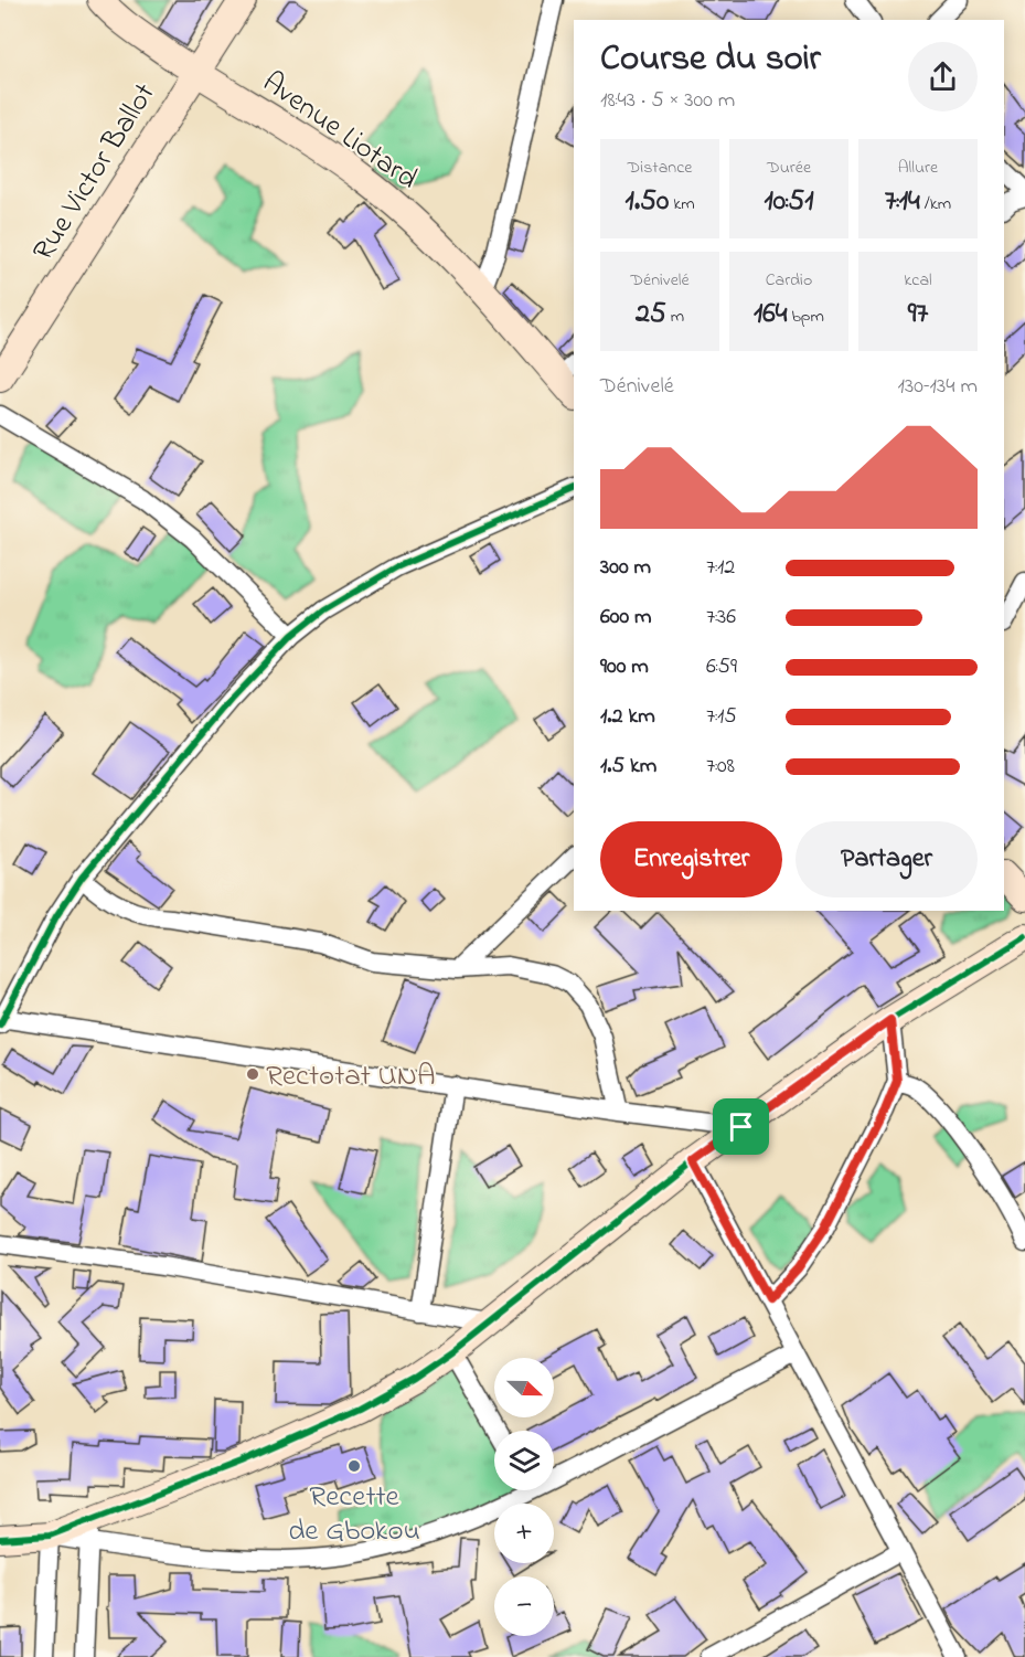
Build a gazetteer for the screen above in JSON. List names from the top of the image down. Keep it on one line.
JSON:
{"streets":{"street":["Avenue Liotard","Rue Victor Ballot"]},"crossings":[["Avenue Liotard","Rue Victor Ballot"]],"places":["Rectotat UNA","Recette de Gbokou"],"north":"right","page":{"heading":["Course du soir","18:43 · 5 × 300 m"],"stats":[["Distance","1.50 km"],["Durée","10:51"],["Allure","7:14 /km"],["Dénivelé","25 m"],["Cardio","164 bpm"],["kcal","97"]],"chart":["Dénivelé","130–134 m"],"list":[{"name":"300 m","note":"7:12"},{"name":"600 m","note":"7:36"},{"name":"900 m","note":"6:59"},{"name":"1.2 km","note":"7:15"},{"name":"1.5 km","note":"7:08"}],"buttons":["Enregistrer","Partager"],"map_buttons":["+","−"]}}
